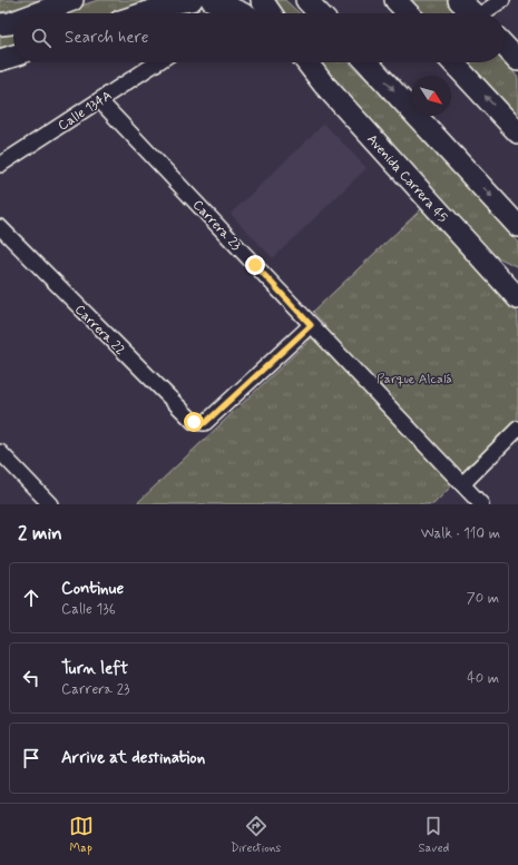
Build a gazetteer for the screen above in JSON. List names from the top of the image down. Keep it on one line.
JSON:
{"streets":{"highway":["Avenida Carrera 45"],"street":["Calle 134A","Carrera 23","Carrera 22"]},"crossings":[["Calle 134A","Carrera 23"],["Carrera 23","Carrera 22"]],"parks":["Parque Alcalá"],"north":"bottom right","page":{"search":"Search here","heading":["2 min","Walk · 110 m"],"list":[["Continue","Calle 136","70 m"],["Turn left","Carrera 23","40 m"],"Arrive at destination"],"nav":["Map","Directions","Saved"]}}
